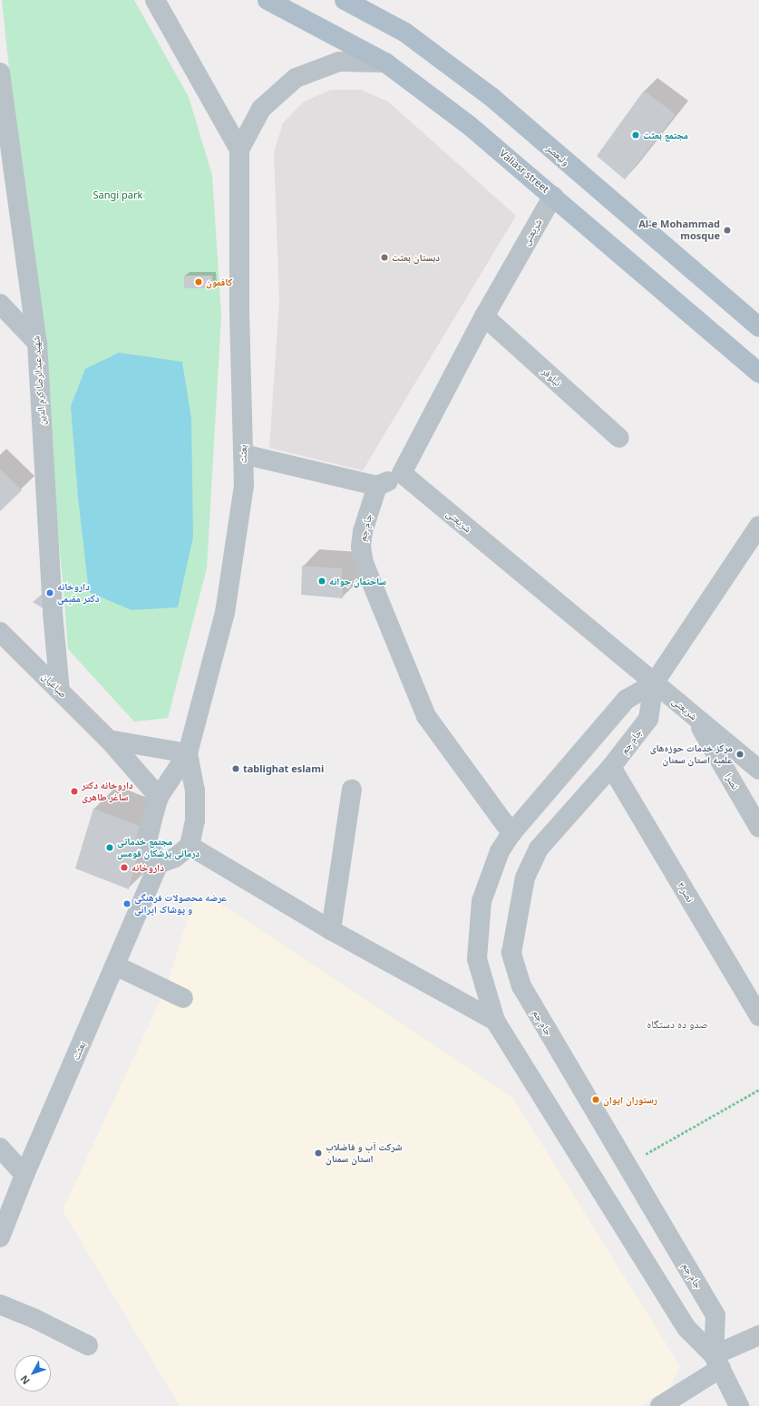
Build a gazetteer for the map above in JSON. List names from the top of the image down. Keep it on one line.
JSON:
{"streets":{"main road":["ولیعصر","Valiasr street"],"street":["شریعتی","نیلوفر","شهید عبدالرضا کرم الدین","بعثت","جام جم","صباغیان","نصرا","نصر ۲"]},"crossings":[["Valiasr street","شریعتی"],["شریعتی","نیلوفر"],["شریعتی","جام جم"],["شریعتی","نصرا"],["شهید عبدالرضا کرم الدین","صباغیان"],["جام جم","نصر ۲"]],"districts":["صدو ده دستگاه"],"parks":["Sangi park"],"places":["مجتمع بعثت","Al-e Mohammad mosque","دبستان بعثت","کافمون","ساختمان جوانه","داروخانه دکتر مقیمی","مرکز خدمات حوزه‌های علمیه استان سمنان","tablighat eslami","داروخانه دکتر ساغر طاهری","مجتمع خدماتی درمانی پزشکان قومس","داروخانه","عرضه محصولات فرهنگی و پوشاک ایرانی","رستوران ایوان","شرکت آب و فاضلاب استان سمنان"],"north":"bottom left"}
